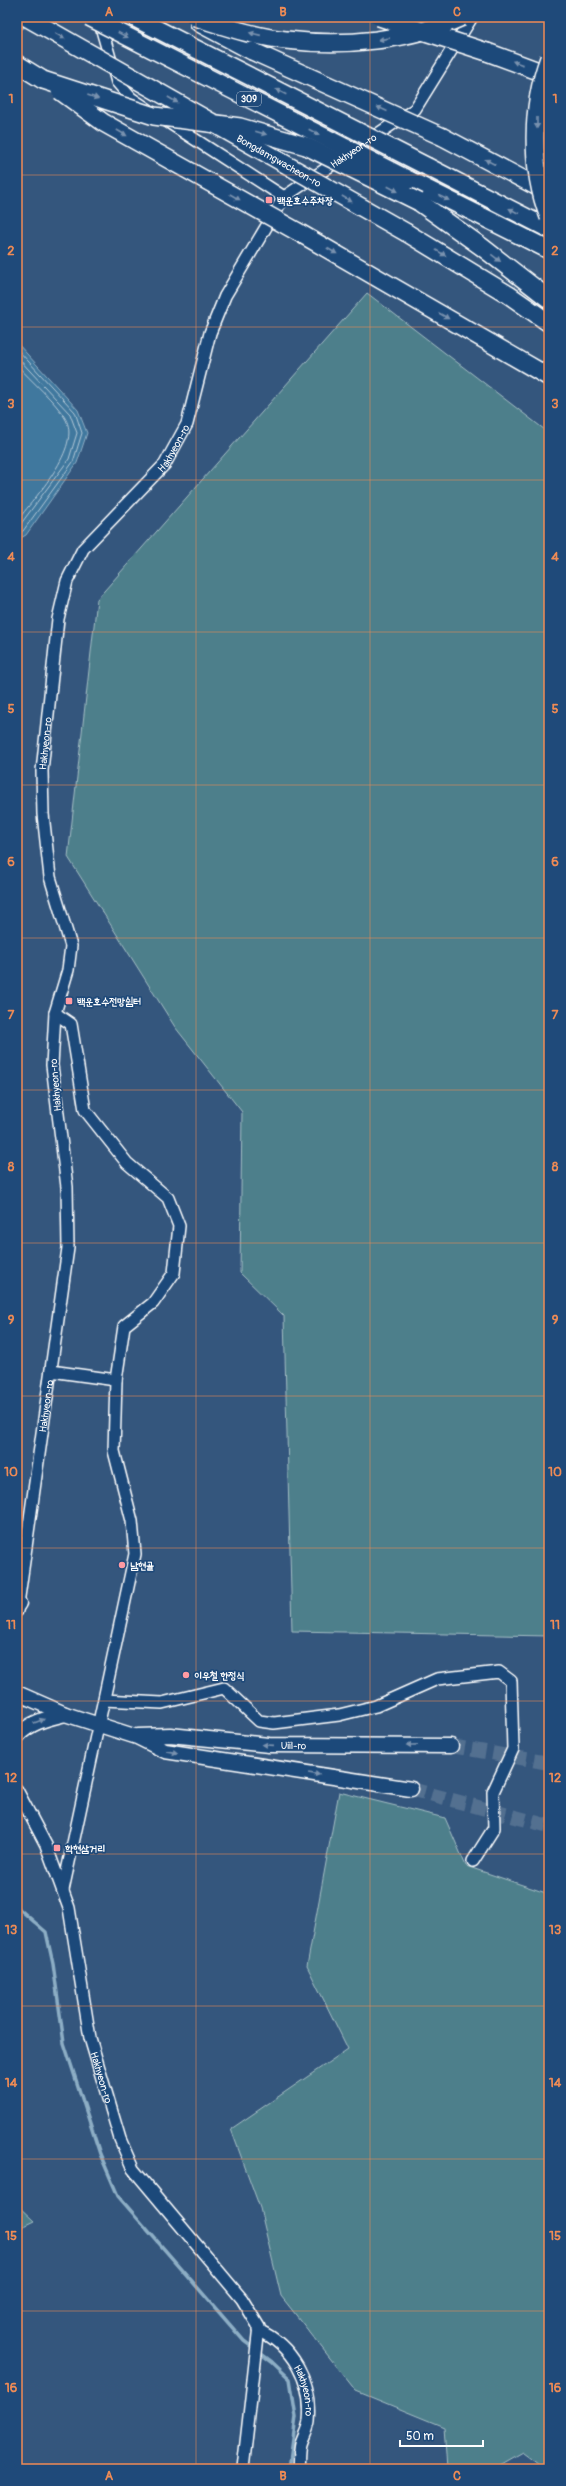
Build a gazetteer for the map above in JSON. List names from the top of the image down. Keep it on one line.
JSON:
{"streets":{"highway":["309","Bongdamgwacheon-ro"],"main road":["Uiil-ro"],"street":["Hakhyeon-ro"]},"places":{"transit":["백운호수주차장","백운호수전망쉼터","학현삼거리"],"other":["남현골","이우철 한정식"]},"scale_bar":"50 m","grid":{"columns":["A","B","C"],"rows":["1","2","3","4","5","6","7","8","9","10","11","12","13","14","15","16"]}}
